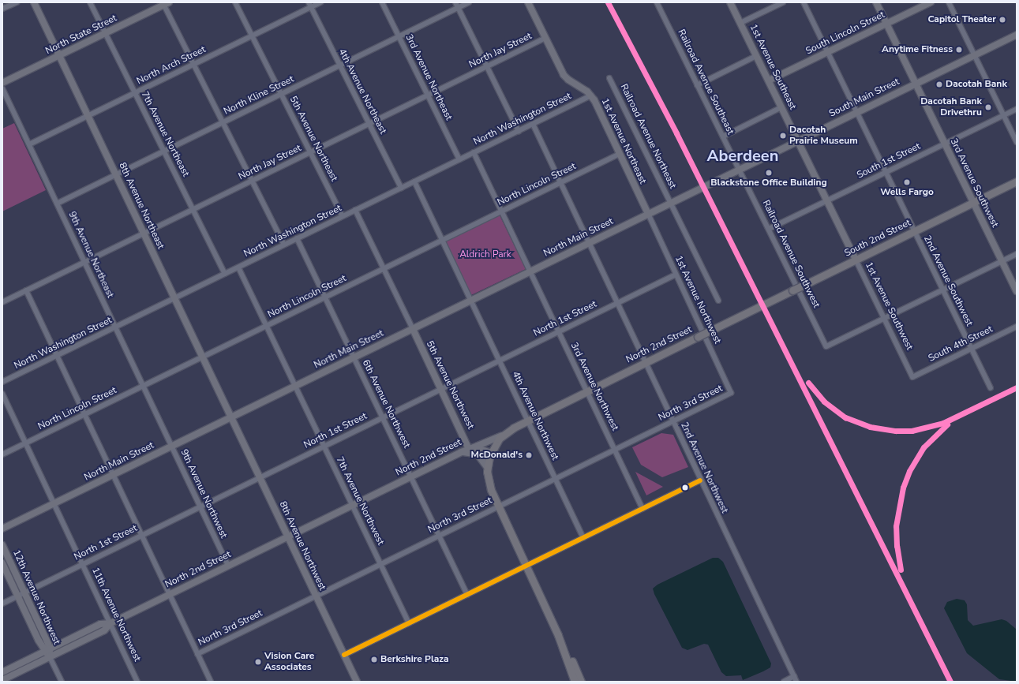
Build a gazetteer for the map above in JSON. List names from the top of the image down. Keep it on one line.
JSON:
{"streets":{"main road":["South 2nd Street","North 2nd Street"],"street":["South Lincoln Street","North State Street","North Jay Street","North Arch Street","1st Avenue Southeast","3rd Avenue Northeast","Railroad Avenue Southeast","4th Avenue Northeast","North Kline Street","South Main Street","North Washington Street","7th Avenue Northeast","Railroad Avenue Northeast","5th Avenue Northeast","1st Avenue Northeast","South 1st Street","3rd Avenue Southwest","North Lincoln Street","8th Avenue Northeast","North Main Street","Railroad Avenue Southwest","9th Avenue Northeast","2nd Avenue Southwest","1st Avenue Northwest","1st Avenue Southwest","North 1st Street","South 4th Street","5th Avenue Northwest","3rd Avenue Northwest","North 3rd Street","6th Avenue Northwest","4th Avenue Northwest","2nd Avenue Northwest","9th Avenue Northwest","7th Avenue Northwest","8th Avenue Northwest","12th Avenue Northwest","11th Avenue Northwest"]},"crossings":[["South Lincoln Street","1st Avenue Southeast"],["South Lincoln Street","3rd Avenue Southwest"],["South Lincoln Street","2nd Avenue Southwest"],["North State Street","7th Avenue Northeast"],["North State Street","8th Avenue Northeast"],["North Jay Street","3rd Avenue Northeast"],["North Jay Street","4th Avenue Northeast"],["North Jay Street","7th Avenue Northeast"],["North Jay Street","5th Avenue Northeast"],["North Jay Street","1st Avenue Northeast"],["North Jay Street","8th Avenue Northeast"],["North Jay Street","9th Avenue Northeast"],["North Arch Street","4th Avenue Northeast"],["North Arch Street","7th Avenue Northeast"],["North Arch Street","5th Avenue Northeast"],["North Arch Street","8th Avenue Northeast"],["North Arch Street","9th Avenue Northeast"],["1st Avenue Southeast","South Main Street"],["1st Avenue Southeast","1st Avenue Southwest"],["3rd Avenue Northeast","North Kline Street"],["3rd Avenue Northeast","North Washington Street"],["Railroad Avenue Southeast","South Main Street"],["Railroad Avenue Southeast","Railroad Avenue Southwest"],["4th Avenue Northeast","North Kline Street"],["4th Avenue Northeast","North Washington Street"],["North Kline Street","7th Avenue Northeast"],["North Kline Street","5th Avenue Northeast"],["North Kline Street","8th Avenue Northeast"],["North Kline Street","9th Avenue Northeast"],["South Main Street","3rd Avenue Southwest"],["South Main Street","North Main Street"],["South Main Street","Railroad Avenue Southwest"],["South Main Street","2nd Avenue Southwest"],["South Main Street","1st Avenue Southwest"],["North Washington Street","7th Avenue Northeast"],["North Washington Street","5th Avenue Northeast"],["North Washington Street","1st Avenue Northeast"],["North Washington Street","8th Avenue Northeast"],["North Washington Street","9th Avenue Northeast"],["North Washington Street","6th Avenue Northwest"],["North Washington Street","2nd Avenue Northwest"],["Railroad Avenue Northeast","North Main Street"],["1st Avenue Northeast","North Lincoln Street"],["1st Avenue Northeast","North Main Street"],["1st Avenue Northeast","1st Avenue Northwest"],["South 1st Street","3rd Avenue Southwest"],["South 1st Street","Railroad Avenue Southwest"],["South 1st Street","2nd Avenue Southwest"],["South 1st Street","1st Avenue Southwest"],["3rd Avenue Southwest","South 2nd Street"],["North Lincoln Street","8th Avenue Northeast"],["North Lincoln Street","9th Avenue Northeast"],["North Lincoln Street","6th Avenue Northwest"],["North Lincoln Street","2nd Avenue Northwest"],["North Lincoln Street","11th Avenue Northwest"],["8th Avenue Northeast","North Main Street"],["8th Avenue Northeast","8th Avenue Northwest"],["North Main Street","9th Avenue Northeast"],["North Main Street","1st Avenue Northwest"],["North Main Street","5th Avenue Northwest"],["North Main Street","3rd Avenue Northwest"],["North Main Street","6th Avenue Northwest"],["North Main Street","4th Avenue Northwest"],["North Main Street","2nd Avenue Northwest"],["North Main Street","9th Avenue Northwest"],["North Main Street","7th Avenue Northwest"],["North Main Street","8th Avenue Northwest"],["North Main Street","11th Avenue Northwest"],["South 2nd Street","2nd Avenue Southwest"],["South 2nd Street","1st Avenue Southwest"],["South 2nd Street","North 2nd Street"],["Railroad Avenue Southwest","1st Avenue Southwest"],["9th Avenue Northeast","9th Avenue Northwest"],["2nd Avenue Southwest","South 4th Street"],["1st Avenue Northwest","North 1st Street"],["1st Avenue Northwest","North 3rd Street"],["1st Avenue Southwest","South 4th Street"],["North 1st Street","5th Avenue Northwest"],["North 1st Street","3rd Avenue Northwest"],["North 1st Street","6th Avenue Northwest"],["North 1st Street","4th Avenue Northwest"],["North 1st Street","2nd Avenue Northwest"],["North 1st Street","9th Avenue Northwest"],["North 1st Street","7th Avenue Northwest"],["North 1st Street","8th Avenue Northwest"],["North 1st Street","12th Avenue Northwest"],["North 1st Street","11th Avenue Northwest"],["North 2nd Street","5th Avenue Northwest"],["North 2nd Street","3rd Avenue Northwest"],["North 2nd Street","6th Avenue Northwest"],["North 2nd Street","4th Avenue Northwest"],["North 2nd Street","2nd Avenue Northwest"],["North 2nd Street","9th Avenue Northwest"],["North 2nd Street","7th Avenue Northwest"],["North 2nd Street","8th Avenue Northwest"],["North 2nd Street","12th Avenue Northwest"],["North 2nd Street","11th Avenue Northwest"],["3rd Avenue Northwest","North 3rd Street"],["North 3rd Street","6th Avenue Northwest"],["North 3rd Street","4th Avenue Northwest"],["North 3rd Street","2nd Avenue Northwest"],["North 3rd Street","7th Avenue Northwest"],["North 3rd Street","8th Avenue Northwest"]],"districts":["Aberdeen"],"parks":["Aldrich Park"],"places":["Capitol Theater","Anytime Fitness","Dacotah Bank","Dacotah Bank Drivethru","Dacotah Prairie Museum","Blackstone Office Building","Wells Fargo","McDonald's","Berkshire Plaza","Vision Care Associates"]}
